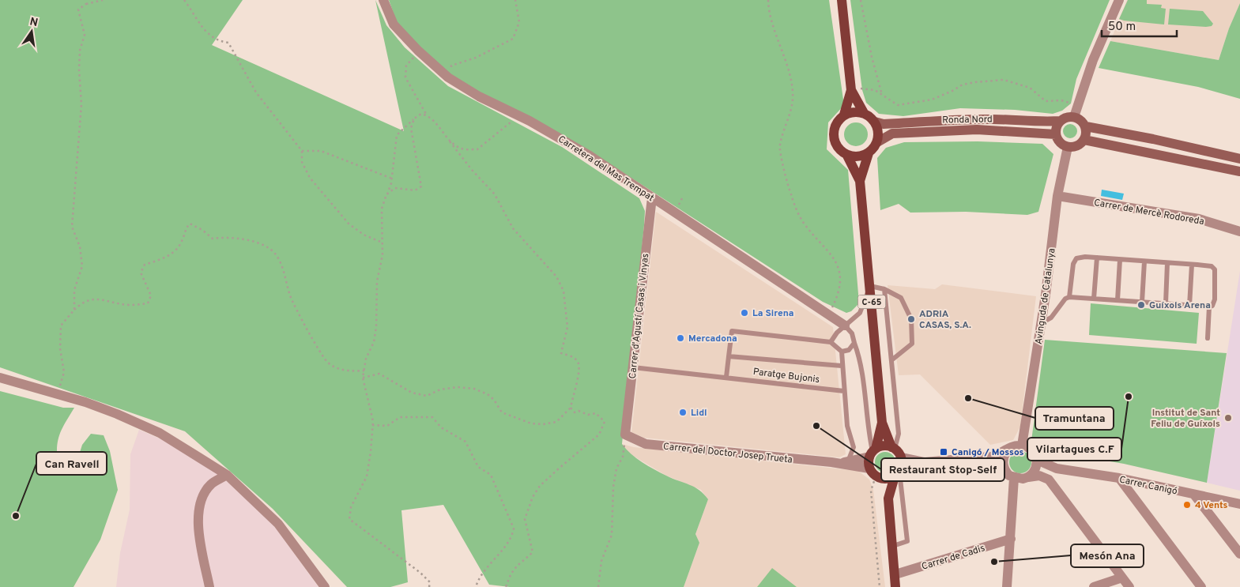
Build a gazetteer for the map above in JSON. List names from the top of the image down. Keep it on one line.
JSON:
{"streets":{"main road":["C-65"],"street":["Ronda Nord","Carretera del Mas Trempat","Carrer de Mercè Rodoreda","Avinguda de Catalunya","Carrer d'Agustí Casas i Vinyas","Carrer del Doctor Josep Trueta","Carrer Canigó","Carrer de Cadis"],"lane":["Paratge Bujonis"]},"crossings":[["Ronda Nord","Avinguda de Catalunya"],["Ronda Nord","C-65"],["Carretera del Mas Trempat","Carrer d'Agustí Casas i Vinyas"],["Carrer de Mercè Rodoreda","Avinguda de Catalunya"],["Avinguda de Catalunya","Carrer Canigó"],["C-65","Carrer del Doctor Josep Trueta"],["Carrer d'Agustí Casas i Vinyas","Paratge Bujonis"],["Carrer d'Agustí Casas i Vinyas","Carrer del Doctor Josep Trueta"]],"places":{"other":["Guíxols Arena","La Sirena","ADRIA CASAS, S.A.","Mercadona","Vilartagues C.F","Tramuntana","Lidl","Institut de Sant Feliu de Guíxols","Restaurant Stop-Self","4 Vents","Can Ravell","Mesón Ana"],"transit":["Canigó / Mossos"]},"scale_bar":"50 m","north":"top"}
